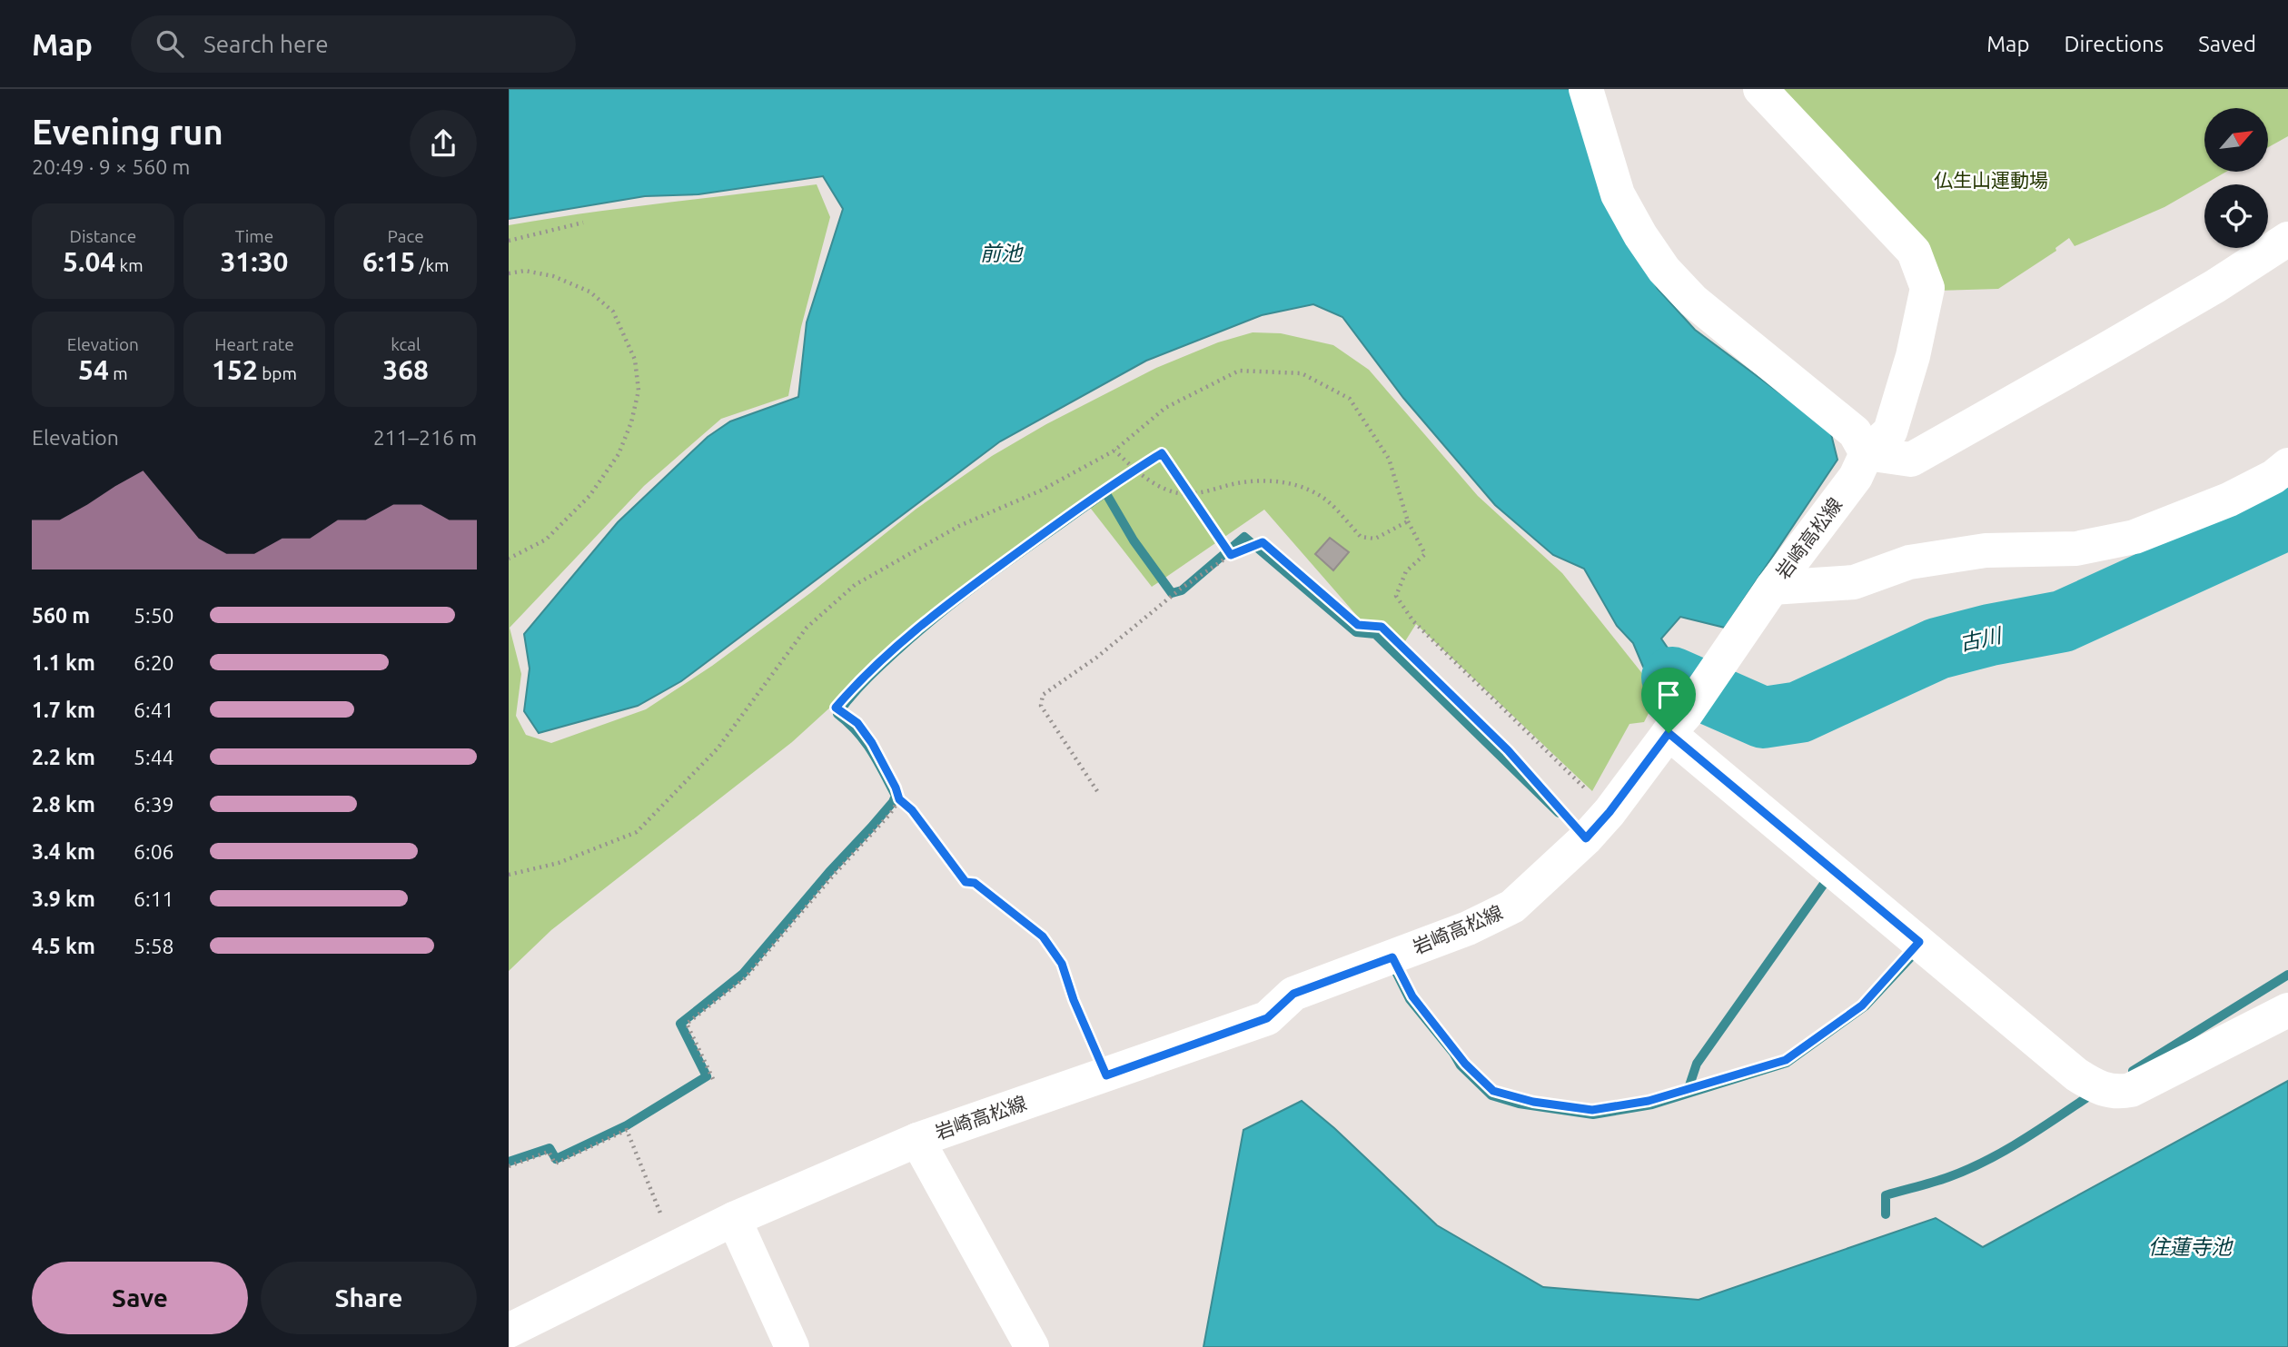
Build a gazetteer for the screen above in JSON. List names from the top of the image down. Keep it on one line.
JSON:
{"streets":{"street":["岩崎高松線"]},"water":["前池","古川","住蓮寺池"],"parks":["仏生山運動場"],"north":"top right","page":{"header":"Map","search":"Search here","nav":["Map","Directions","Saved"],"heading":["Evening run","20:49 · 9 × 560 m"],"stats":[["Distance","5.04 km"],["Time","31:30"],["Pace","6:15 /km"],["Elevation","54 m"],["Heart rate","152 bpm"],["kcal","368"]],"chart":["Elevation","211–216 m"],"list":[{"name":"560 m","note":"5:50"},{"name":"1.1 km","note":"6:20"},{"name":"1.7 km","note":"6:41"},{"name":"2.2 km","note":"5:44"},{"name":"2.8 km","note":"6:39"},{"name":"3.4 km","note":"6:06"},{"name":"3.9 km","note":"6:11"},{"name":"4.5 km","note":"5:58"}],"buttons":["Save","Share"]}}
